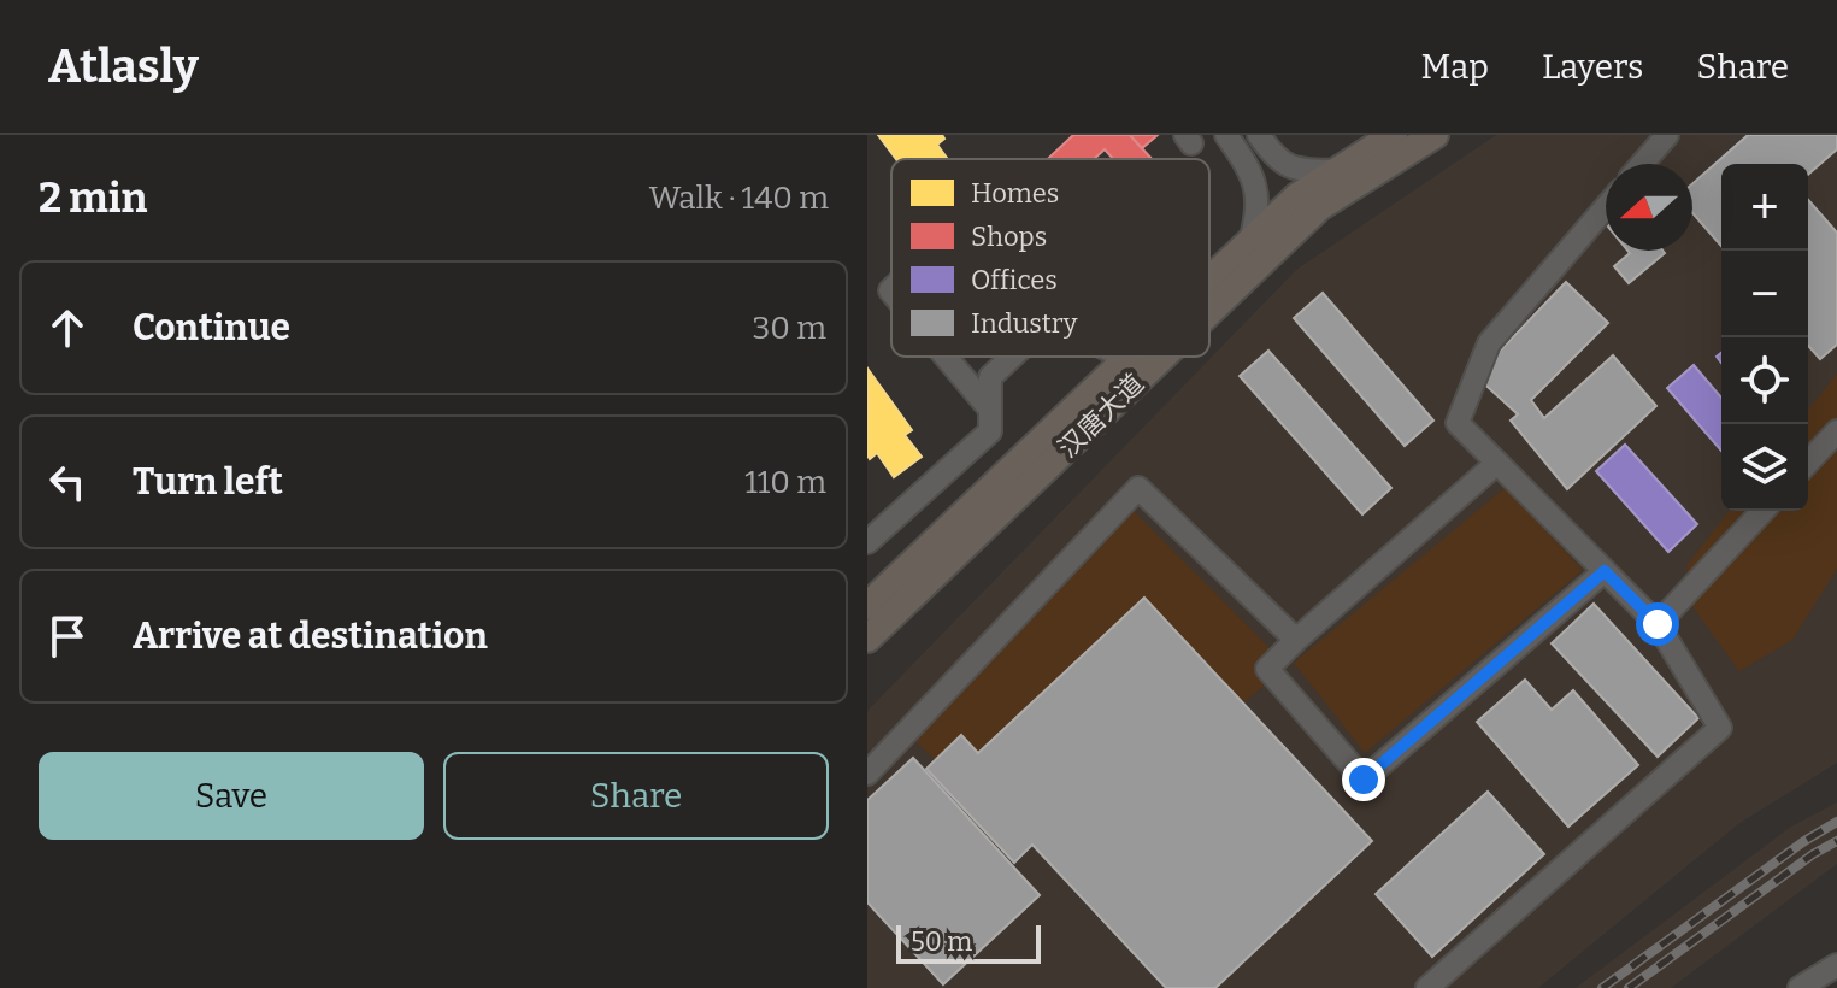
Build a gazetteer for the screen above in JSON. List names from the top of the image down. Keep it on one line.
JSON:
{"streets":{"main road":["汉唐大道"]},"legend":["Homes","Shops","Offices","Industry"],"scale_bar":"50 m","north":"left","page":{"header":"Atlasly","nav":["Map","Layers","Share"],"heading":["2 min","Walk · 140 m"],"map_buttons":["+","−"],"list":[["Continue","30 m"],["Turn left","110 m"],"Arrive at destination"],"buttons":["Save","Share"],"scale":"50 m"}}
